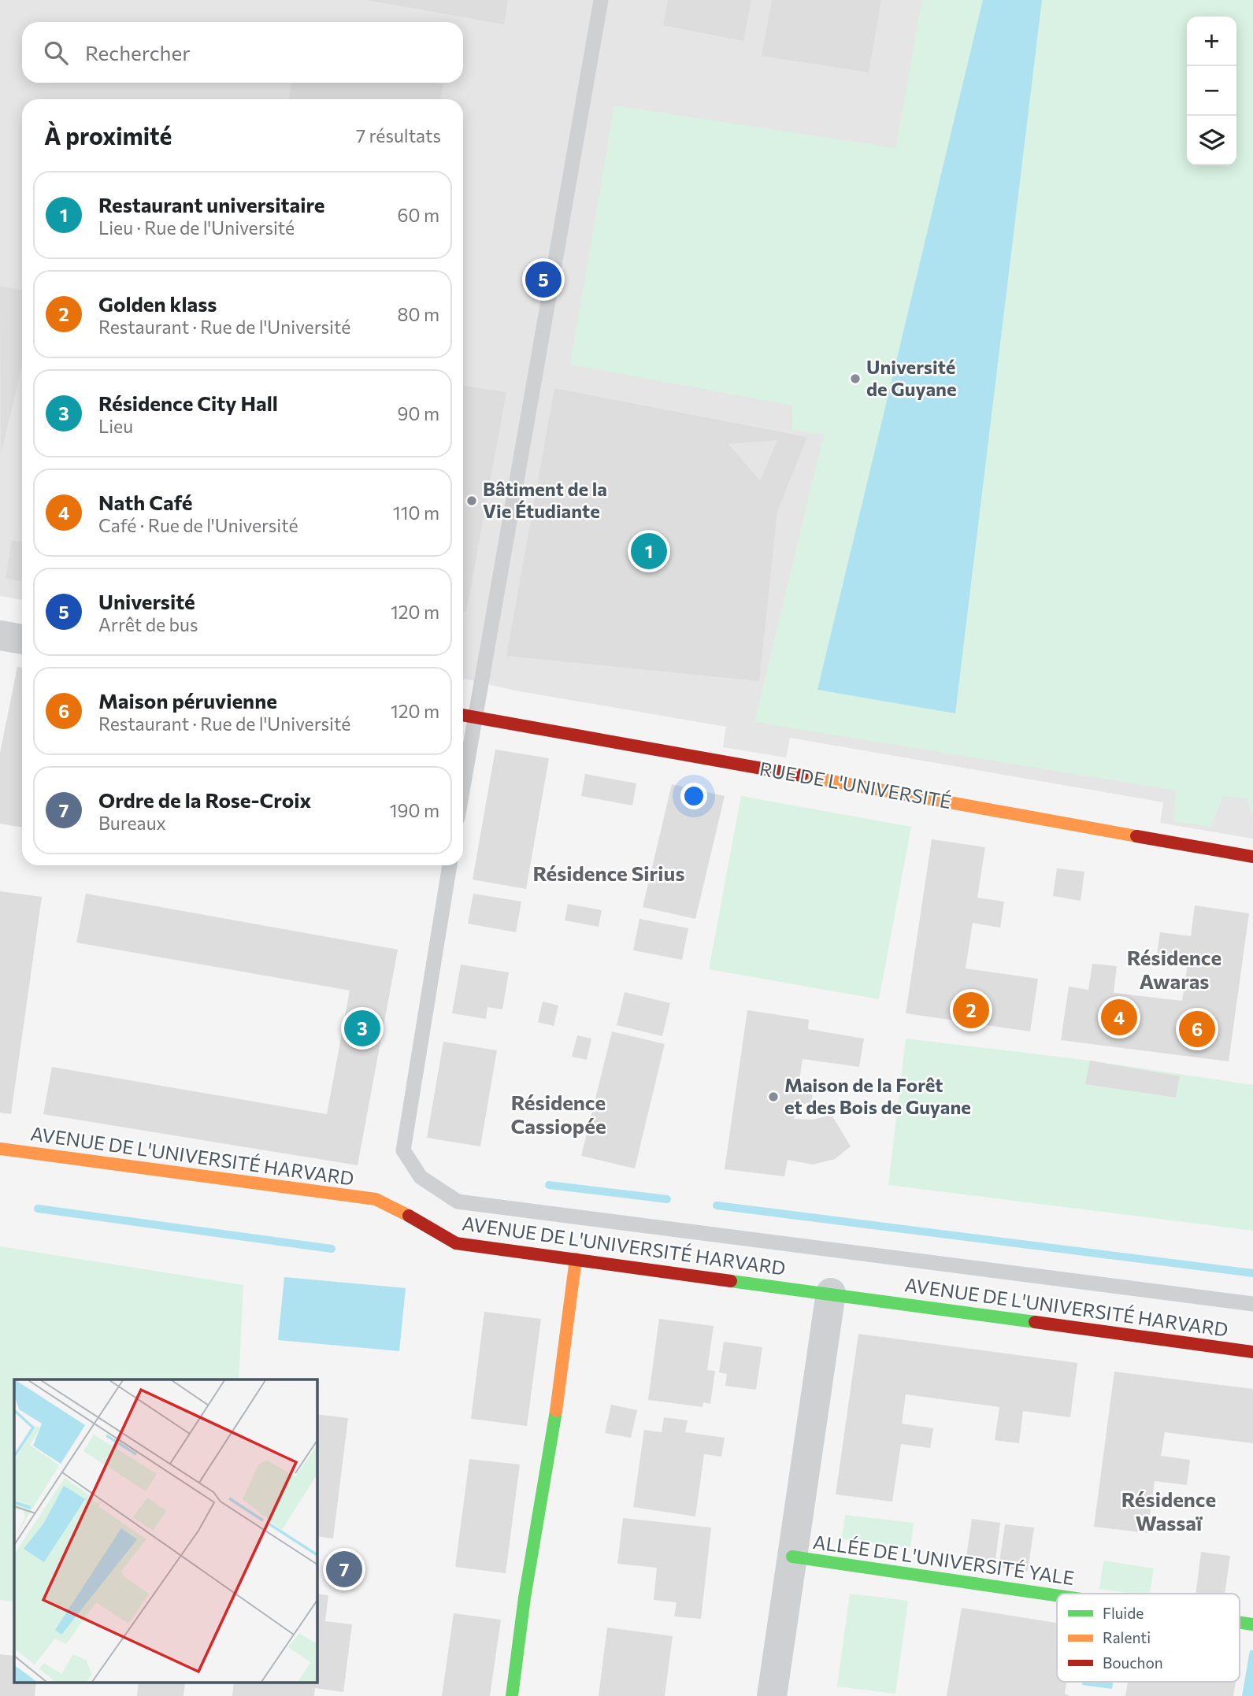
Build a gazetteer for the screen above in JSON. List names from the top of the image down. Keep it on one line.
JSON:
{"streets":{"street":["RUE DE L'UNIVERSITÉ","AVENUE DE L'UNIVERSITÉ HARVARD","ALLÉE DE L'UNIVERSITÉ YALE"]},"districts":["Résidence Sirius","Résidence Awaras","Résidence Cassiopée","Résidence Wassaï"],"places":["Université de Guyane","Bâtiment de la Vie Étudiante","Maison de la Forêt et des Bois de Guyane"],"legend":["Fluide","Ralenti","Bouchon"],"page":{"map_buttons":["+","−"],"search":"Rechercher","heading":["À proximité","7 résultats"],"list":[{"mark":"1","name":"Restaurant universitaire","note":"Lieu · Rue de l'Université","value":"60 m"},{"mark":"2","name":"Golden klass","note":"Restaurant · Rue de l'Université","value":"80 m"},{"mark":"3","name":"Résidence City Hall","note":"Lieu","value":"90 m"},{"mark":"4","name":"Nath Café","note":"Café · Rue de l'Université","value":"110 m"},{"mark":"5","name":"Université","note":"Arrêt de bus","value":"120 m"},{"mark":"6","name":"Maison péruvienne","note":"Restaurant · Rue de l'Université","value":"120 m"},{"mark":"7","name":"Ordre de la Rose-Croix","note":"Bureaux","value":"190 m"}],"pins":["5","1","2","4","3","6","7"]}}
